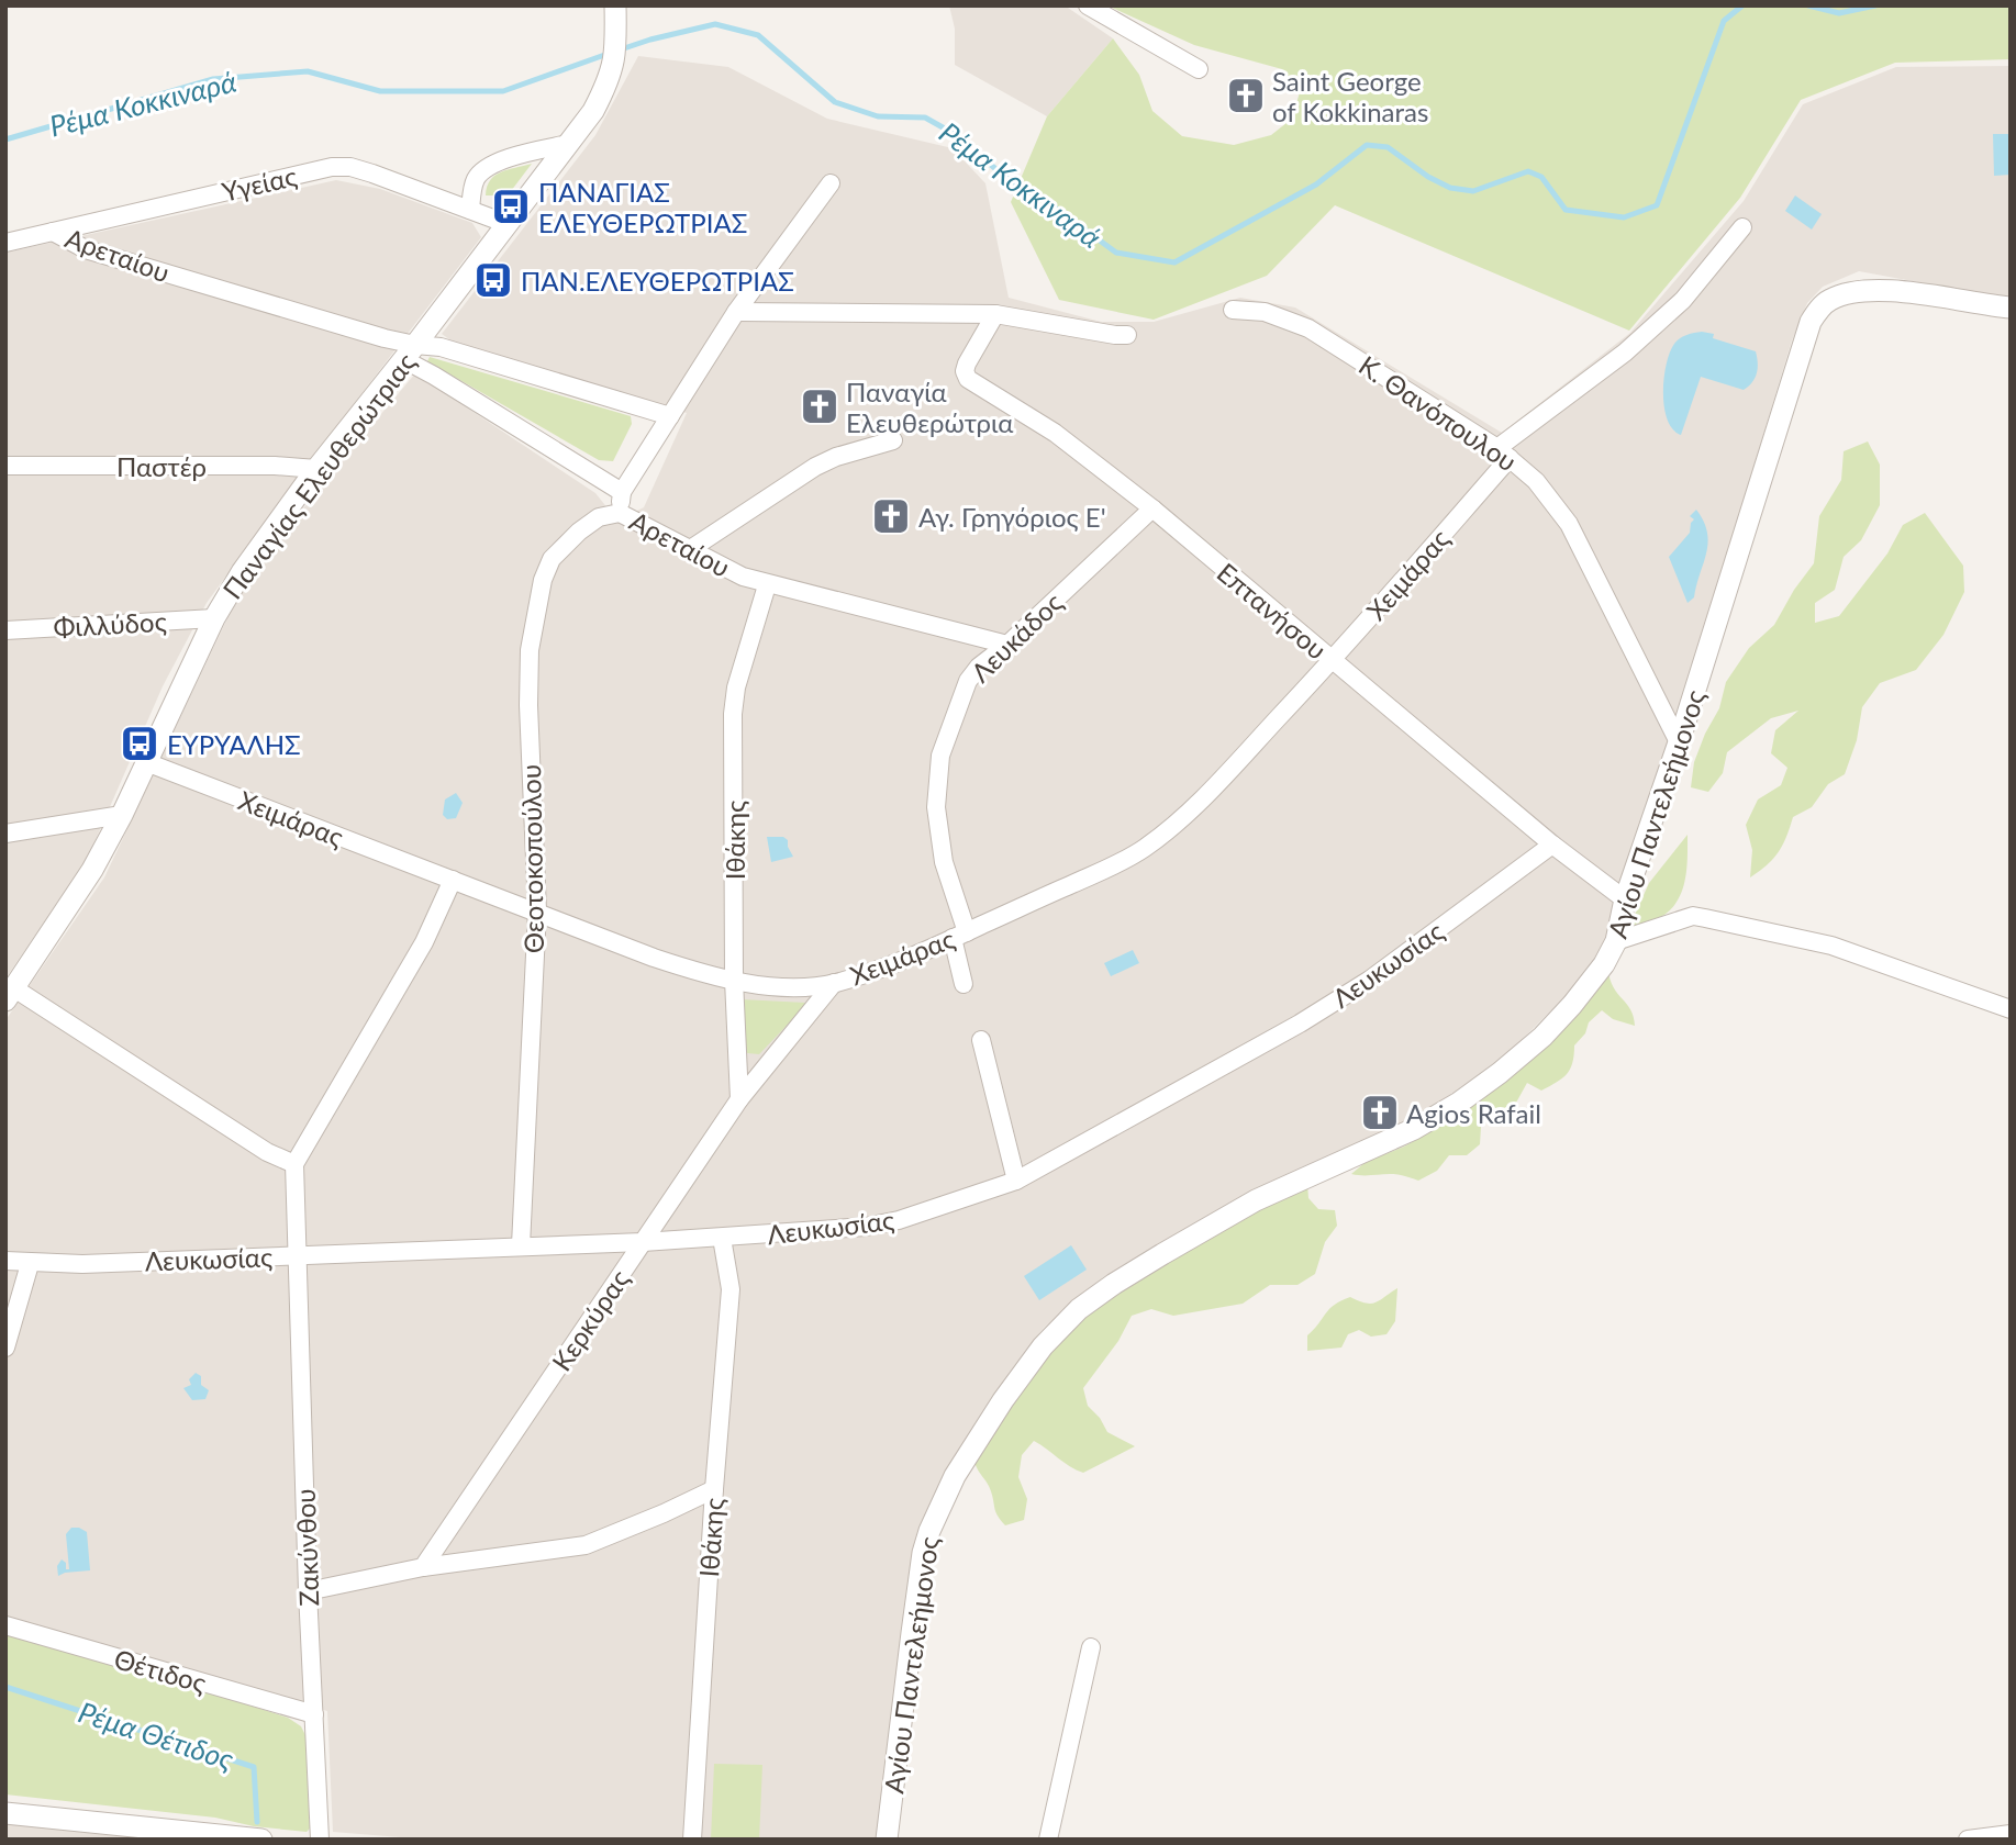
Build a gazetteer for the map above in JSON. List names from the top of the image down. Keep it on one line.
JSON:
{"streets":{"street":["Υγείας","Αρεταίου","Κ. Θανόπουλου","Παστέρ","Παναγίας Ελευθερώτριας","Χειμάρας","Επτανήσου","Φιλλύδος","Λευκάδος","Αγίου Παντελεήμονος","Ιθάκης","Θεοτοκοπούλου","Λευκωσίας","Κερκύρας","Ζακύνθου","Θέτιδος"]},"crossings":[["Υγείας","Αρεταίου"],["Υγείας","Παναγίας Ελευθερώτριας"],["Αρεταίου","Παναγίας Ελευθερώτριας"],["Αρεταίου","Λευκάδος"],["Αρεταίου","Ιθάκης"],["Αρεταίου","Θεοτοκοπούλου"],["Κ. Θανόπουλου","Χειμάρας"],["Κ. Θανόπουλου","Αγίου Παντελεήμονος"],["Παστέρ","Παναγίας Ελευθερώτριας"],["Παναγίας Ελευθερώτριας","Χειμάρας"],["Παναγίας Ελευθερώτριας","Φιλλύδος"],["Χειμάρας","Επτανήσου"],["Χειμάρας","Λευκάδος"],["Χειμάρας","Ιθάκης"],["Χειμάρας","Θεοτοκοπούλου"],["Χειμάρας","Κερκύρας"],["Επτανήσου","Λευκάδος"],["Επτανήσου","Αγίου Παντελεήμονος"],["Επτανήσου","Λευκωσίας"],["Ιθάκης","Λευκωσίας"],["Ιθάκης","Κερκύρας"],["Θεοτοκοπούλου","Λευκωσίας"],["Λευκωσίας","Κερκύρας"],["Λευκωσίας","Ζακύνθου"],["Ζακύνθου","Θέτιδος"]],"water":["Ρέμα Κοκκιναρά","Ρέμα Θέτιδος"],"places":{"church":["Saint George of Kokkinaras","Παναγία Ελευθερώτρια","Αγ. Γρηγόριος Ε'","Agios Rafail"],"bus stop":["ΠΑΝΑΓΙΑΣ ΕΛΕΥΘΕΡΩΤΡΙΑΣ","ΠΑΝ.ΕΛΕΥΘΕΡΩΤΡΙΑΣ","ΕΥΡΥΑΛΗΣ"]}}
